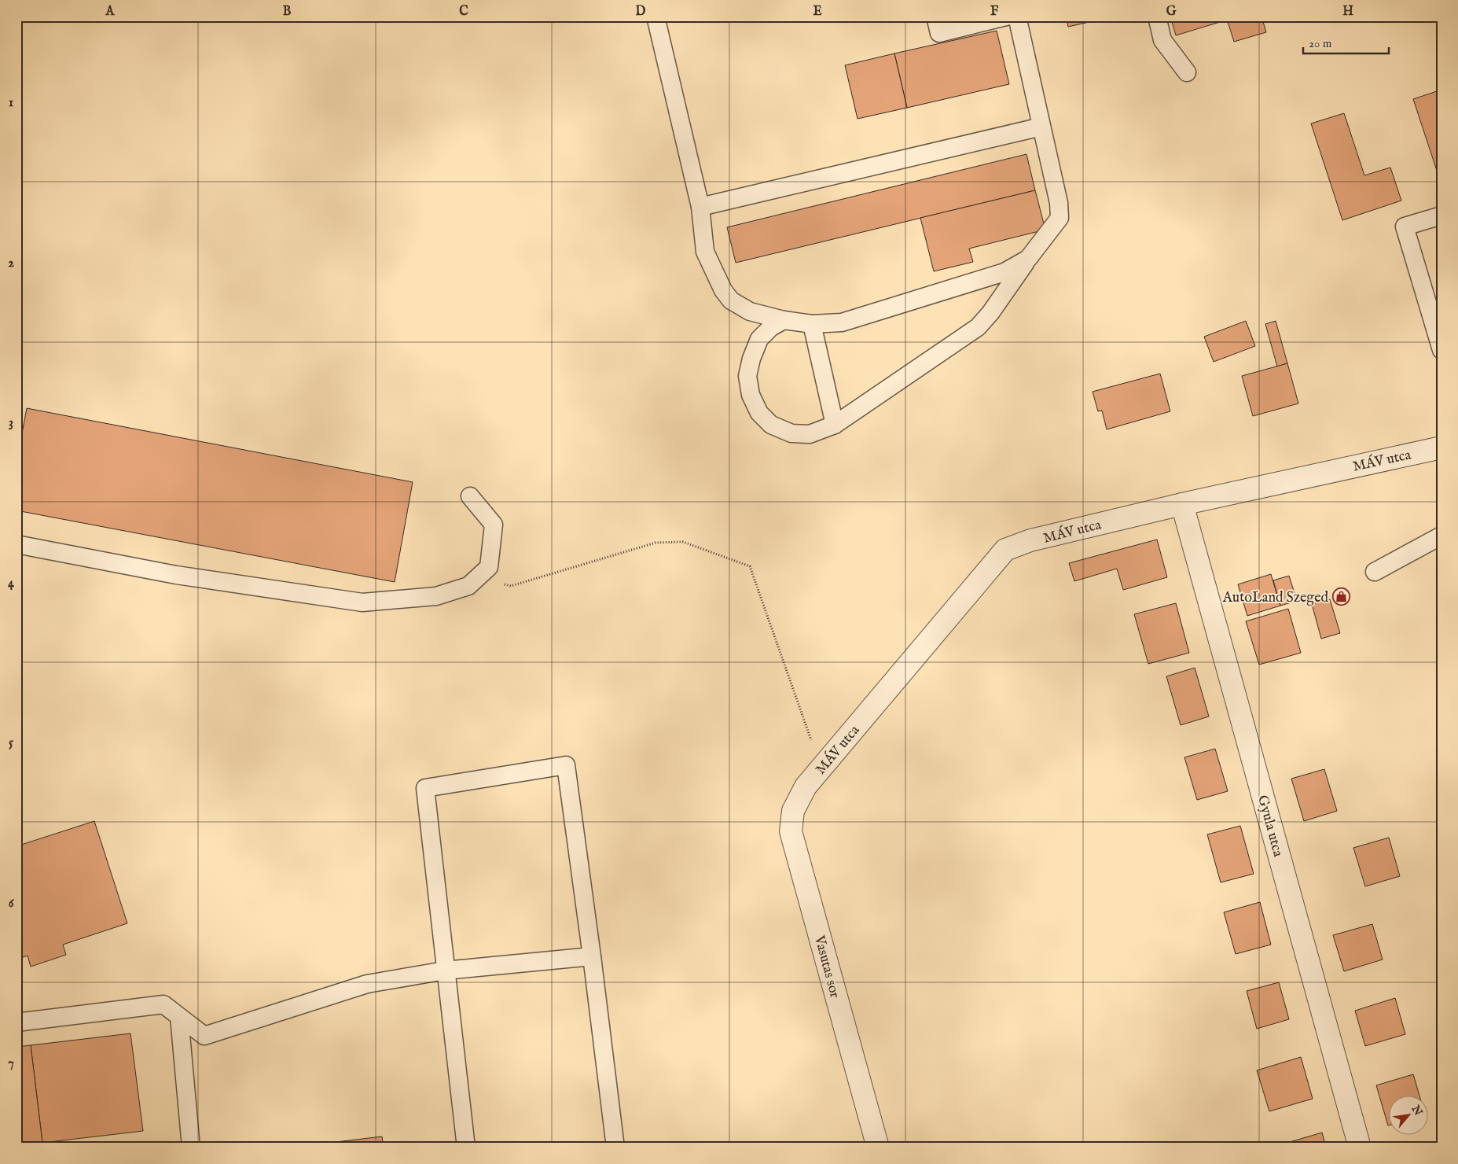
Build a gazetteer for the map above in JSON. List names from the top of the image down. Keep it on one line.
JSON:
{"streets":{"street":["MÁV utca","Gyula utca","Vasutas sor"]},"crossings":[["MÁV utca","Gyula utca"],["MÁV utca","Vasutas sor"]],"places":{"shop":["AutoLand Szeged"]},"scale_bar":"20 m","north":"top right","grid":{"columns":["A","B","C","D","E","F","G","H"],"rows":["1","2","3","4","5","6","7"]}}
